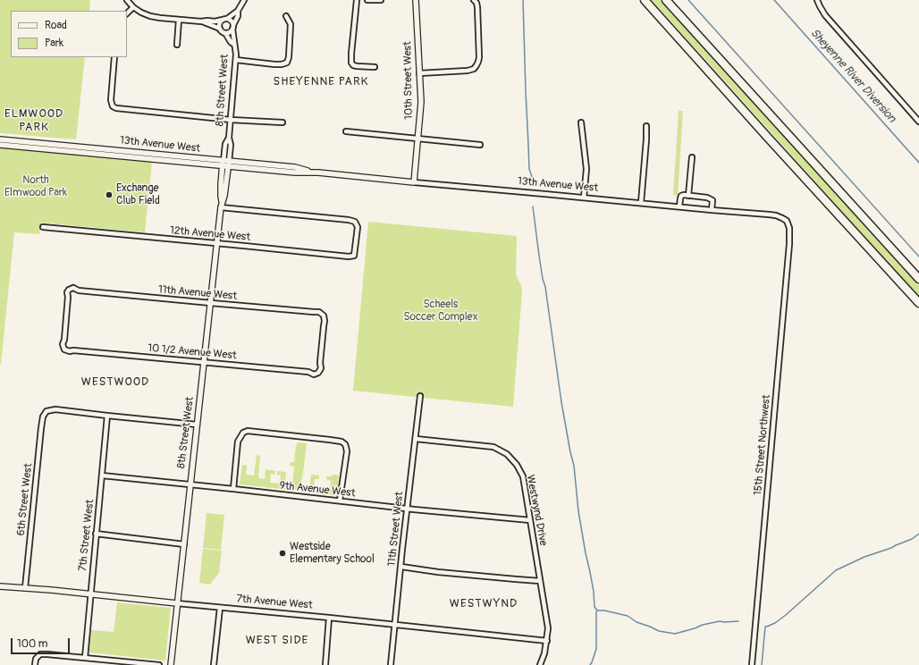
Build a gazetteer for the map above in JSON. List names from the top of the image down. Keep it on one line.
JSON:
{"streets":{"street":["10th Street West","8th Street West","13th Avenue West","12th Avenue West","11th Avenue West","10 1/2 Avenue West","15th Street Northwest","9th Avenue West","6th Street West","Westwynd Drive","11th Street West","7th Street West","7th Avenue West"]},"crossings":[["10th Street West","13th Avenue West"],["8th Street West","13th Avenue West"],["8th Street West","12th Avenue West"],["8th Street West","11th Avenue West"],["8th Street West","10 1/2 Avenue West"],["8th Street West","9th Avenue West"],["8th Street West","7th Avenue West"],["13th Avenue West","15th Street Northwest"],["11th Avenue West","10 1/2 Avenue West"],["9th Avenue West","Westwynd Drive"],["9th Avenue West","11th Street West"],["9th Avenue West","7th Street West"],["6th Street West","7th Street West"],["6th Street West","7th Avenue West"],["Westwynd Drive","11th Street West"],["Westwynd Drive","7th Avenue West"],["11th Street West","7th Avenue West"],["7th Street West","7th Avenue West"]],"districts":["SHEYENNE PARK","ELMWOOD PARK","WESTWOOD","WESTWYND","WEST SIDE"],"water":["Sheyenne River Diversion"],"parks":["North Elmwood Park","Scheels Soccer Complex"],"places":["Exchange Club Field","Westside Elementary School"],"legend":["Road","Park"],"scale_bar":"100 m"}
